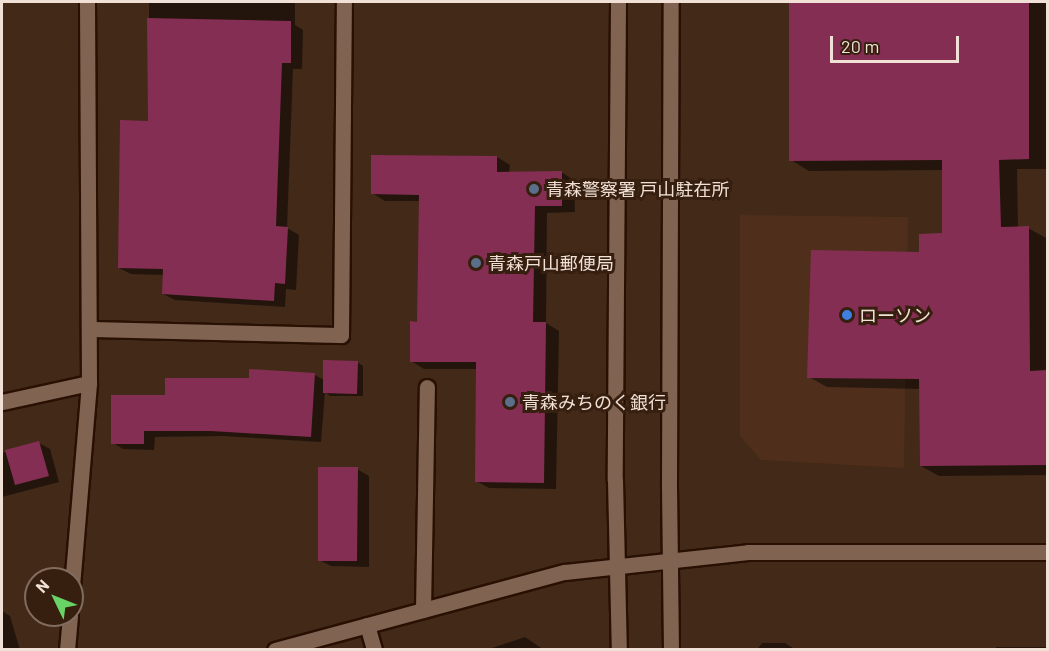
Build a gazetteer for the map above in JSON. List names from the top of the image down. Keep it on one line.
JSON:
{"places":["青森警察署 戸山駐在所","青森戸山郵便局","ローソン","青森みちのく銀行"],"scale_bar":"20 m","north":"top left"}
